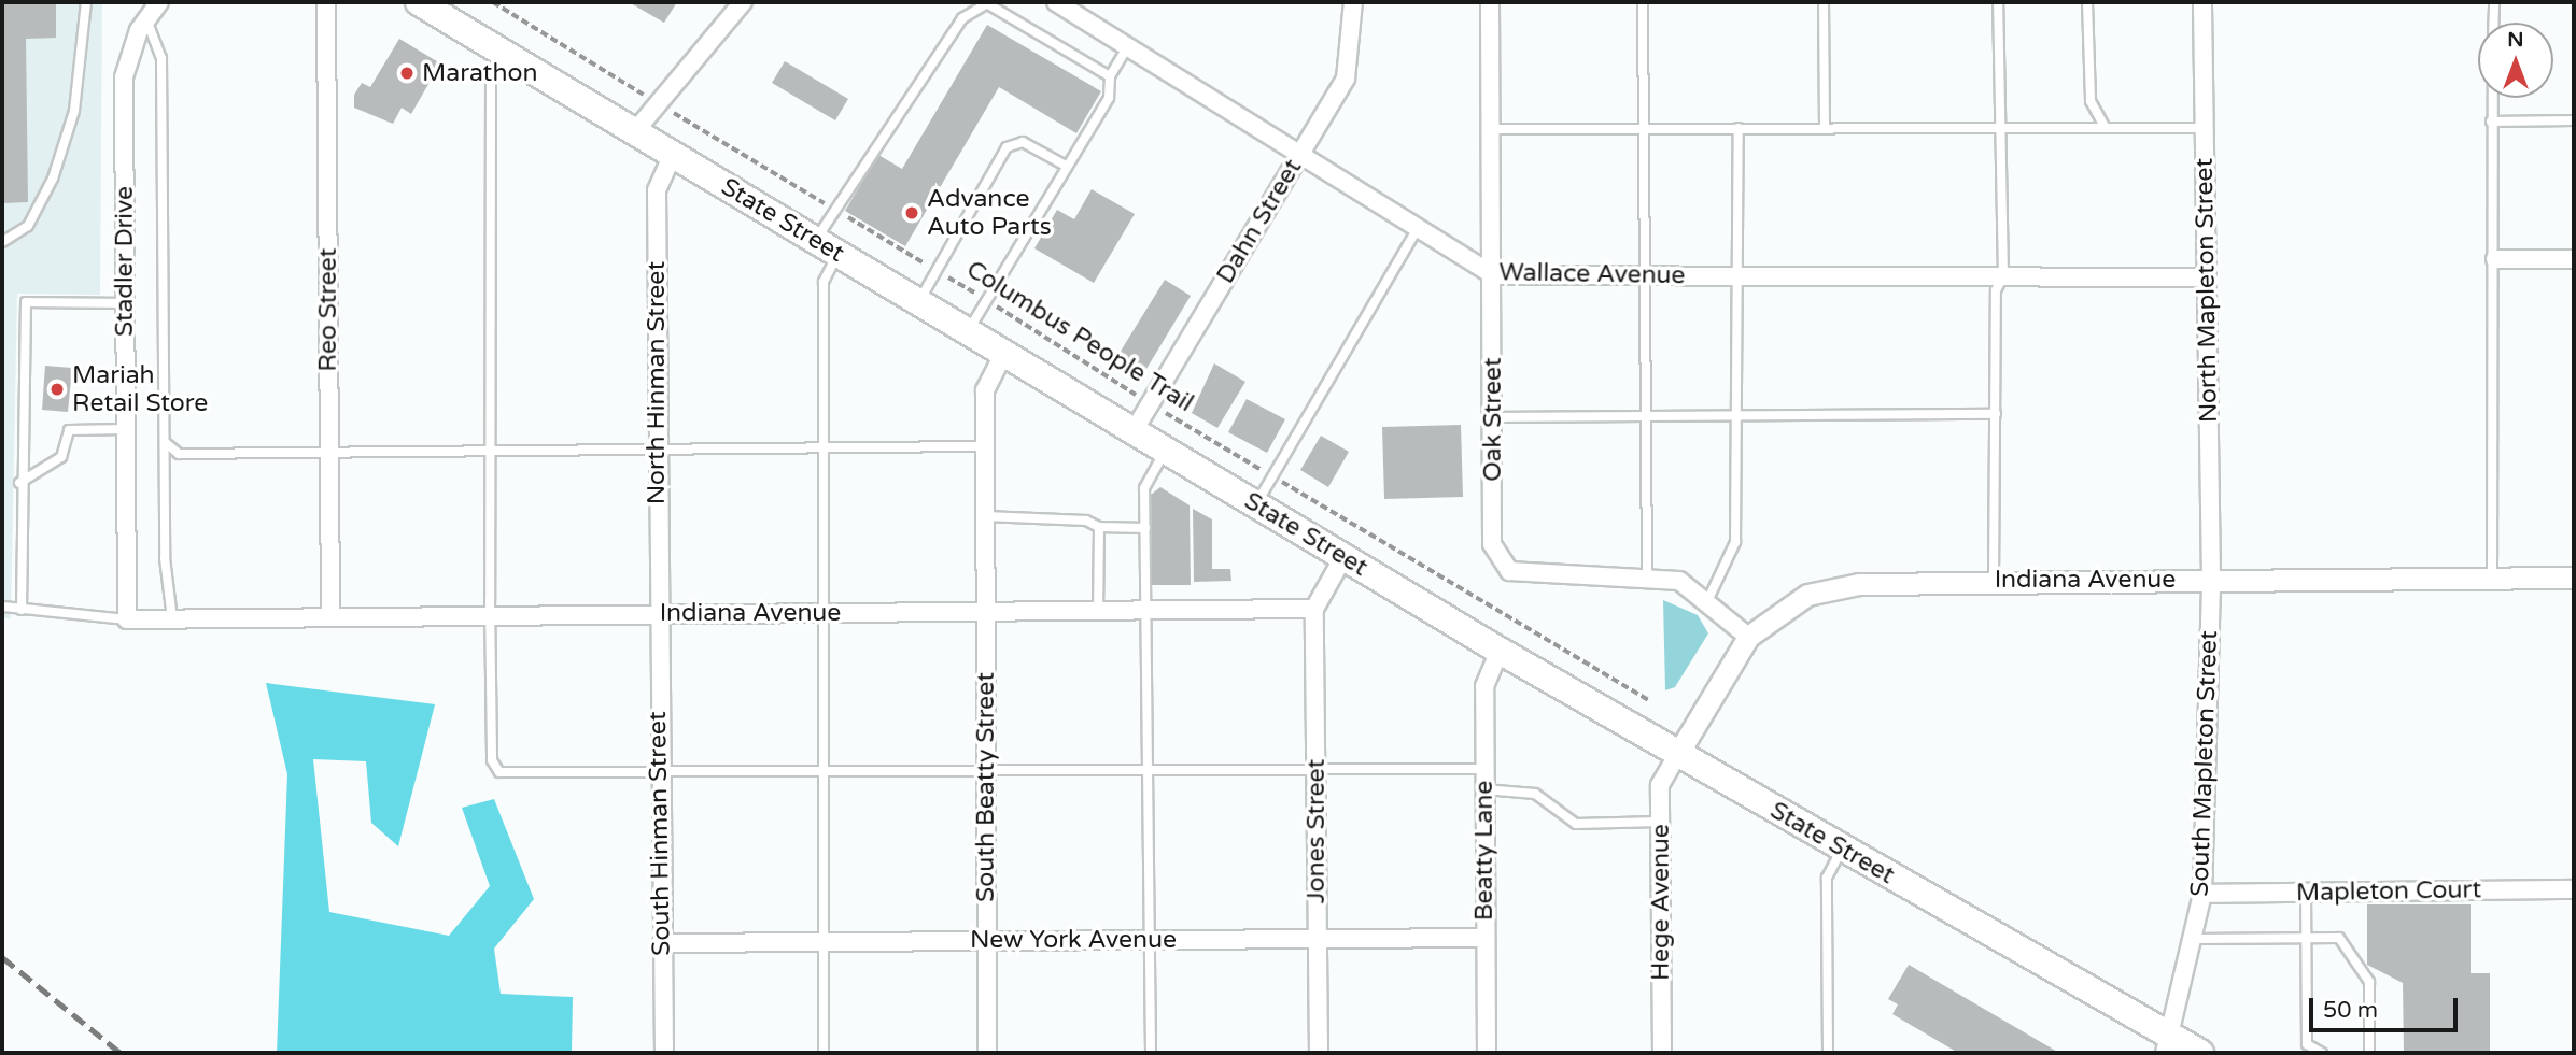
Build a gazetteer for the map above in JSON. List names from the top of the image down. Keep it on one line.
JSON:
{"streets":{"highway":["State Street"],"street":["Dahn Street","Stadler Drive","Wallace Avenue","North Mapleton Street","Reo Street","North Hinman Street","Oak Street","Indiana Avenue","South Mapleton Street","South Beatty Street","Jones Street","South Hinman Street","Beatty Lane","Mapleton Court","Hege Avenue","New York Avenue"],"path":["Columbus People Trail"]},"crossings":[["State Street","Dahn Street"],["State Street","North Hinman Street"],["State Street","Indiana Avenue"],["State Street","South Mapleton Street"],["State Street","South Beatty Street"],["State Street","Beatty Lane"],["State Street","Hege Avenue"],["Dahn Street","Wallace Avenue"],["Dahn Street","Columbus People Trail"],["Stadler Drive","Indiana Avenue"],["Wallace Avenue","North Mapleton Street"],["Wallace Avenue","Oak Street"],["North Mapleton Street","Indiana Avenue"],["North Mapleton Street","South Mapleton Street"],["Reo Street","Indiana Avenue"],["North Hinman Street","Indiana Avenue"],["North Hinman Street","South Hinman Street"],["Oak Street","Indiana Avenue"],["Indiana Avenue","South Mapleton Street"],["Indiana Avenue","South Beatty Street"],["Indiana Avenue","Jones Street"],["Indiana Avenue","South Hinman Street"],["Indiana Avenue","Hege Avenue"],["South Mapleton Street","Mapleton Court"],["South Beatty Street","New York Avenue"],["Jones Street","New York Avenue"],["South Hinman Street","New York Avenue"],["Beatty Lane","New York Avenue"]],"places":["Marathon","Advance Auto Parts","Mariah Retail Store"],"scale_bar":"50 m","north":"top"}
